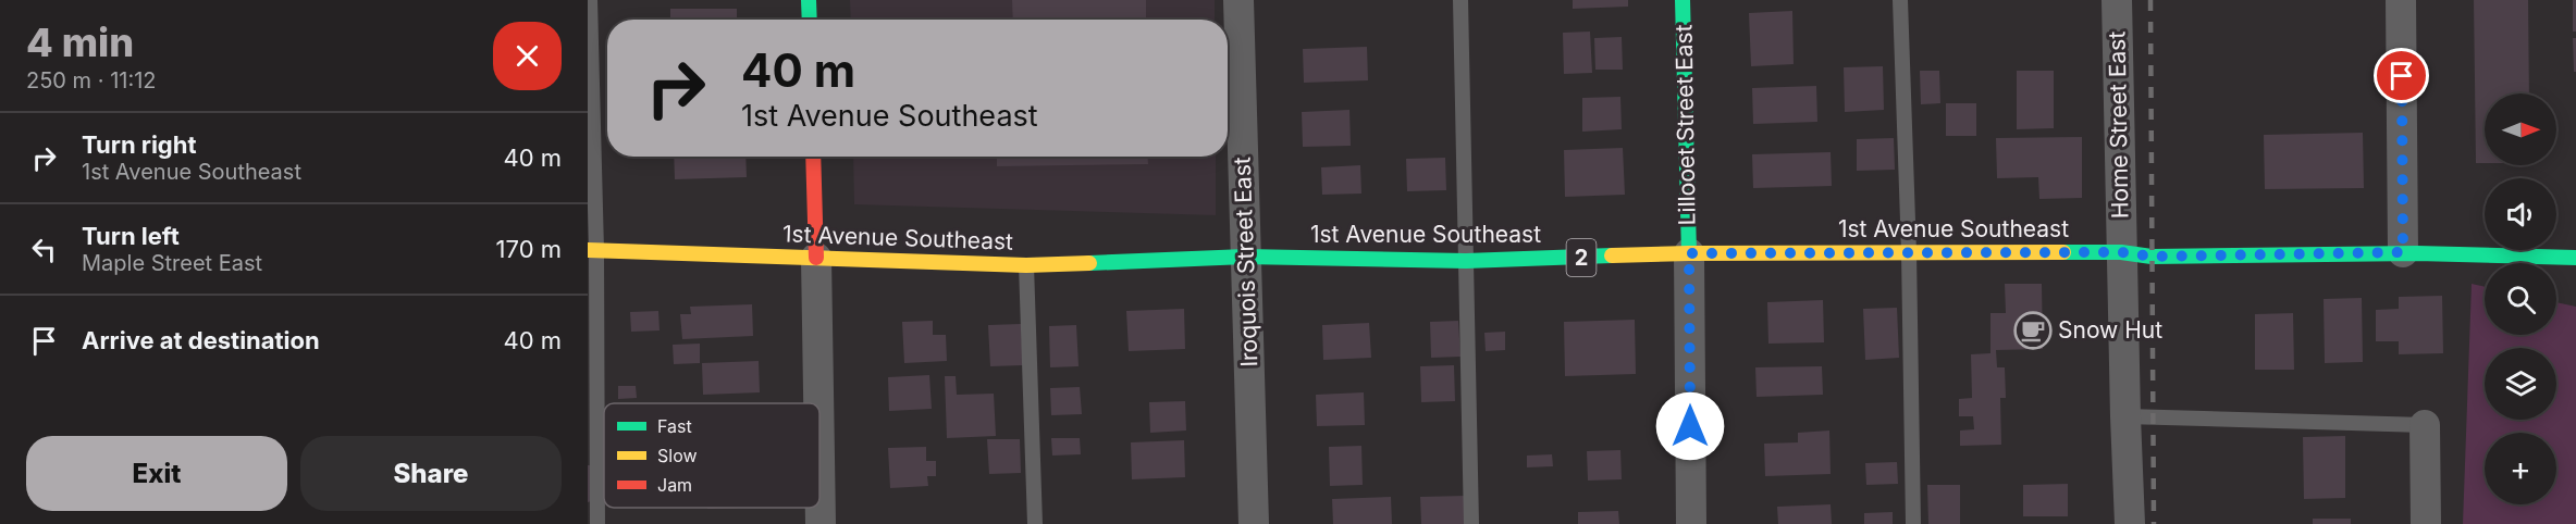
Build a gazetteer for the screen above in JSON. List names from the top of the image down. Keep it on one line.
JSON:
{"streets":{"main road":["Lillooet Street East","1st Avenue Southeast","2"],"street":["Home Street East","Iroquois Street East"]},"crossings":[["Lillooet Street East","1st Avenue Southeast"],["Home Street East","1st Avenue Southeast"],["1st Avenue Southeast","Iroquois Street East"]],"places":{"cafe":["Snow Hut"]},"legend":["Fast","Slow","Jam"],"north":"right","page":{"heading":["4 min","250 m · 11:12"],"turn":["40 m","1st Avenue Southeast"],"map_buttons":"+","list":[{"name":"Turn right","note":"1st Avenue Southeast","value":"40 m"},{"name":"Turn left","note":"Maple Street East","value":"170 m"},{"name":"Arrive at destination","value":"40 m"}],"buttons":["Exit","Share"]}}
